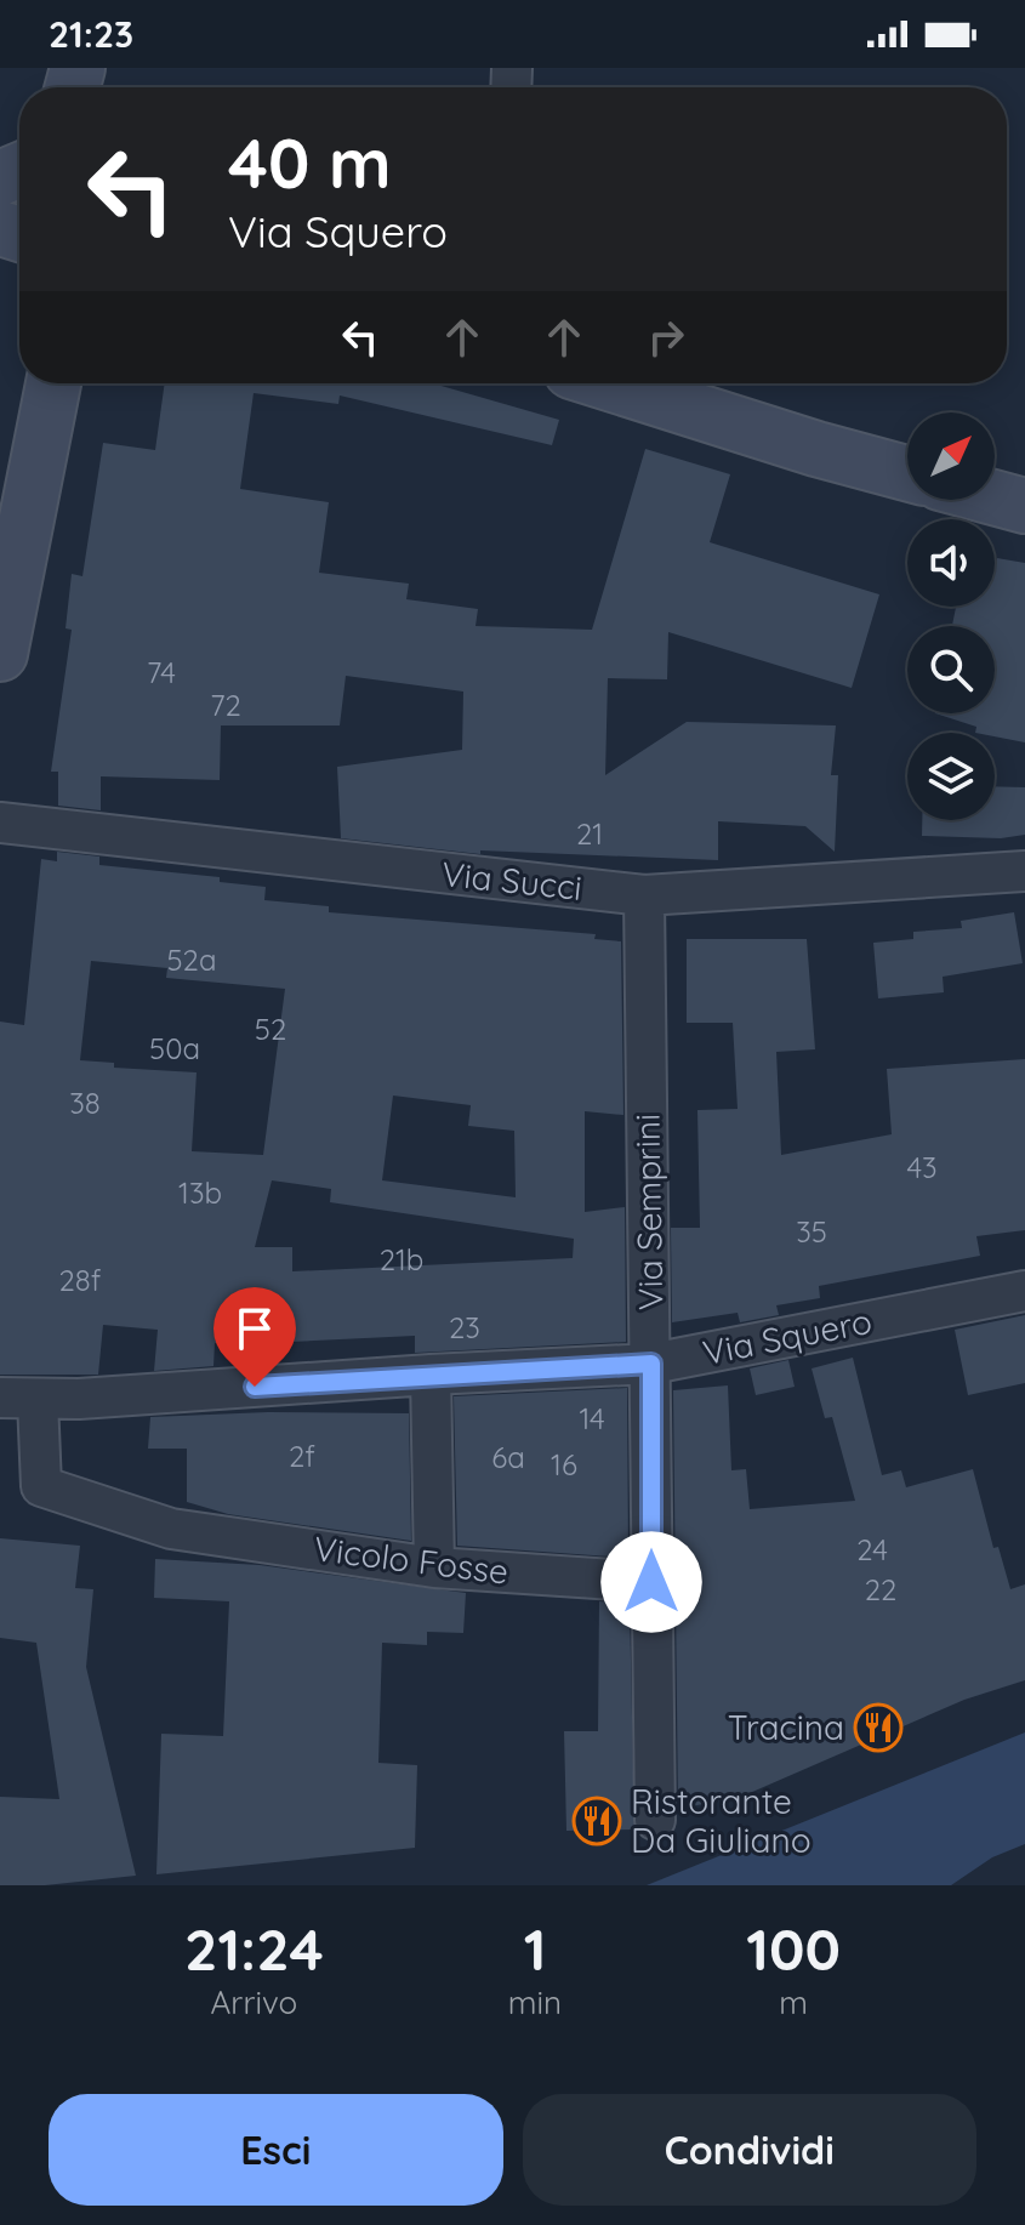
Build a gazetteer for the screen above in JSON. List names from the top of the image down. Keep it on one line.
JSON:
{"streets":{"street":["Via Succi","Via Semprini","Via Squero","Vicolo Fosse"]},"crossings":[["Via Succi","Via Semprini"],["Via Semprini","Via Squero"],["Via Semprini","Vicolo Fosse"],["Via Squero","Vicolo Fosse"]],"places":{"restaurant":["Tracina","Ristorante Da Giuliano"]},"house_numbers":["74","72","21","52a","52","50a","38","43","13b","35","21b","28f","23","14","2f","6a","16","24","22"],"north":"top right","page":{"status":"21:23","turn":["40 m","Via Squero"],"eta":["21:24","Arrivo","1","min","100","m"],"buttons":["Esci","Condividi"]}}
